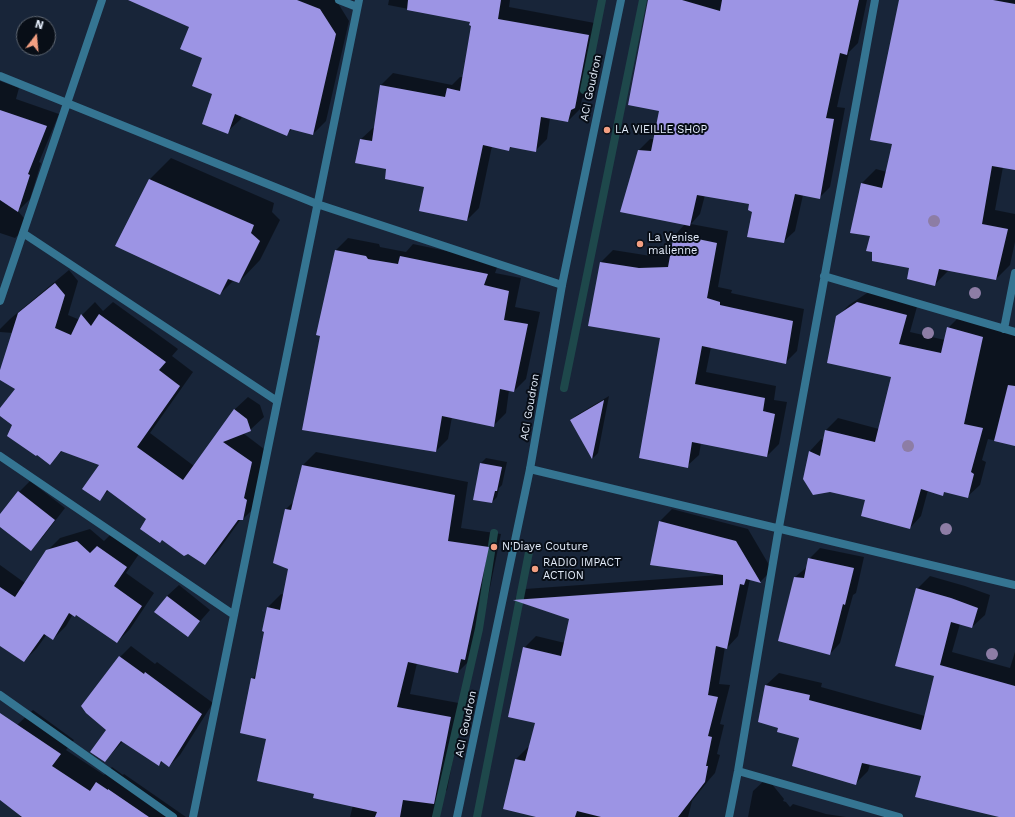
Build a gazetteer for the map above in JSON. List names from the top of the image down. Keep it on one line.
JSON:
{"streets":{"street":["ACI Goudron"]},"places":["LA VIEILLE SHOP","La Venise malienne","N'Diaye Couture","RADIO IMPACT ACTION"],"north":"top"}
